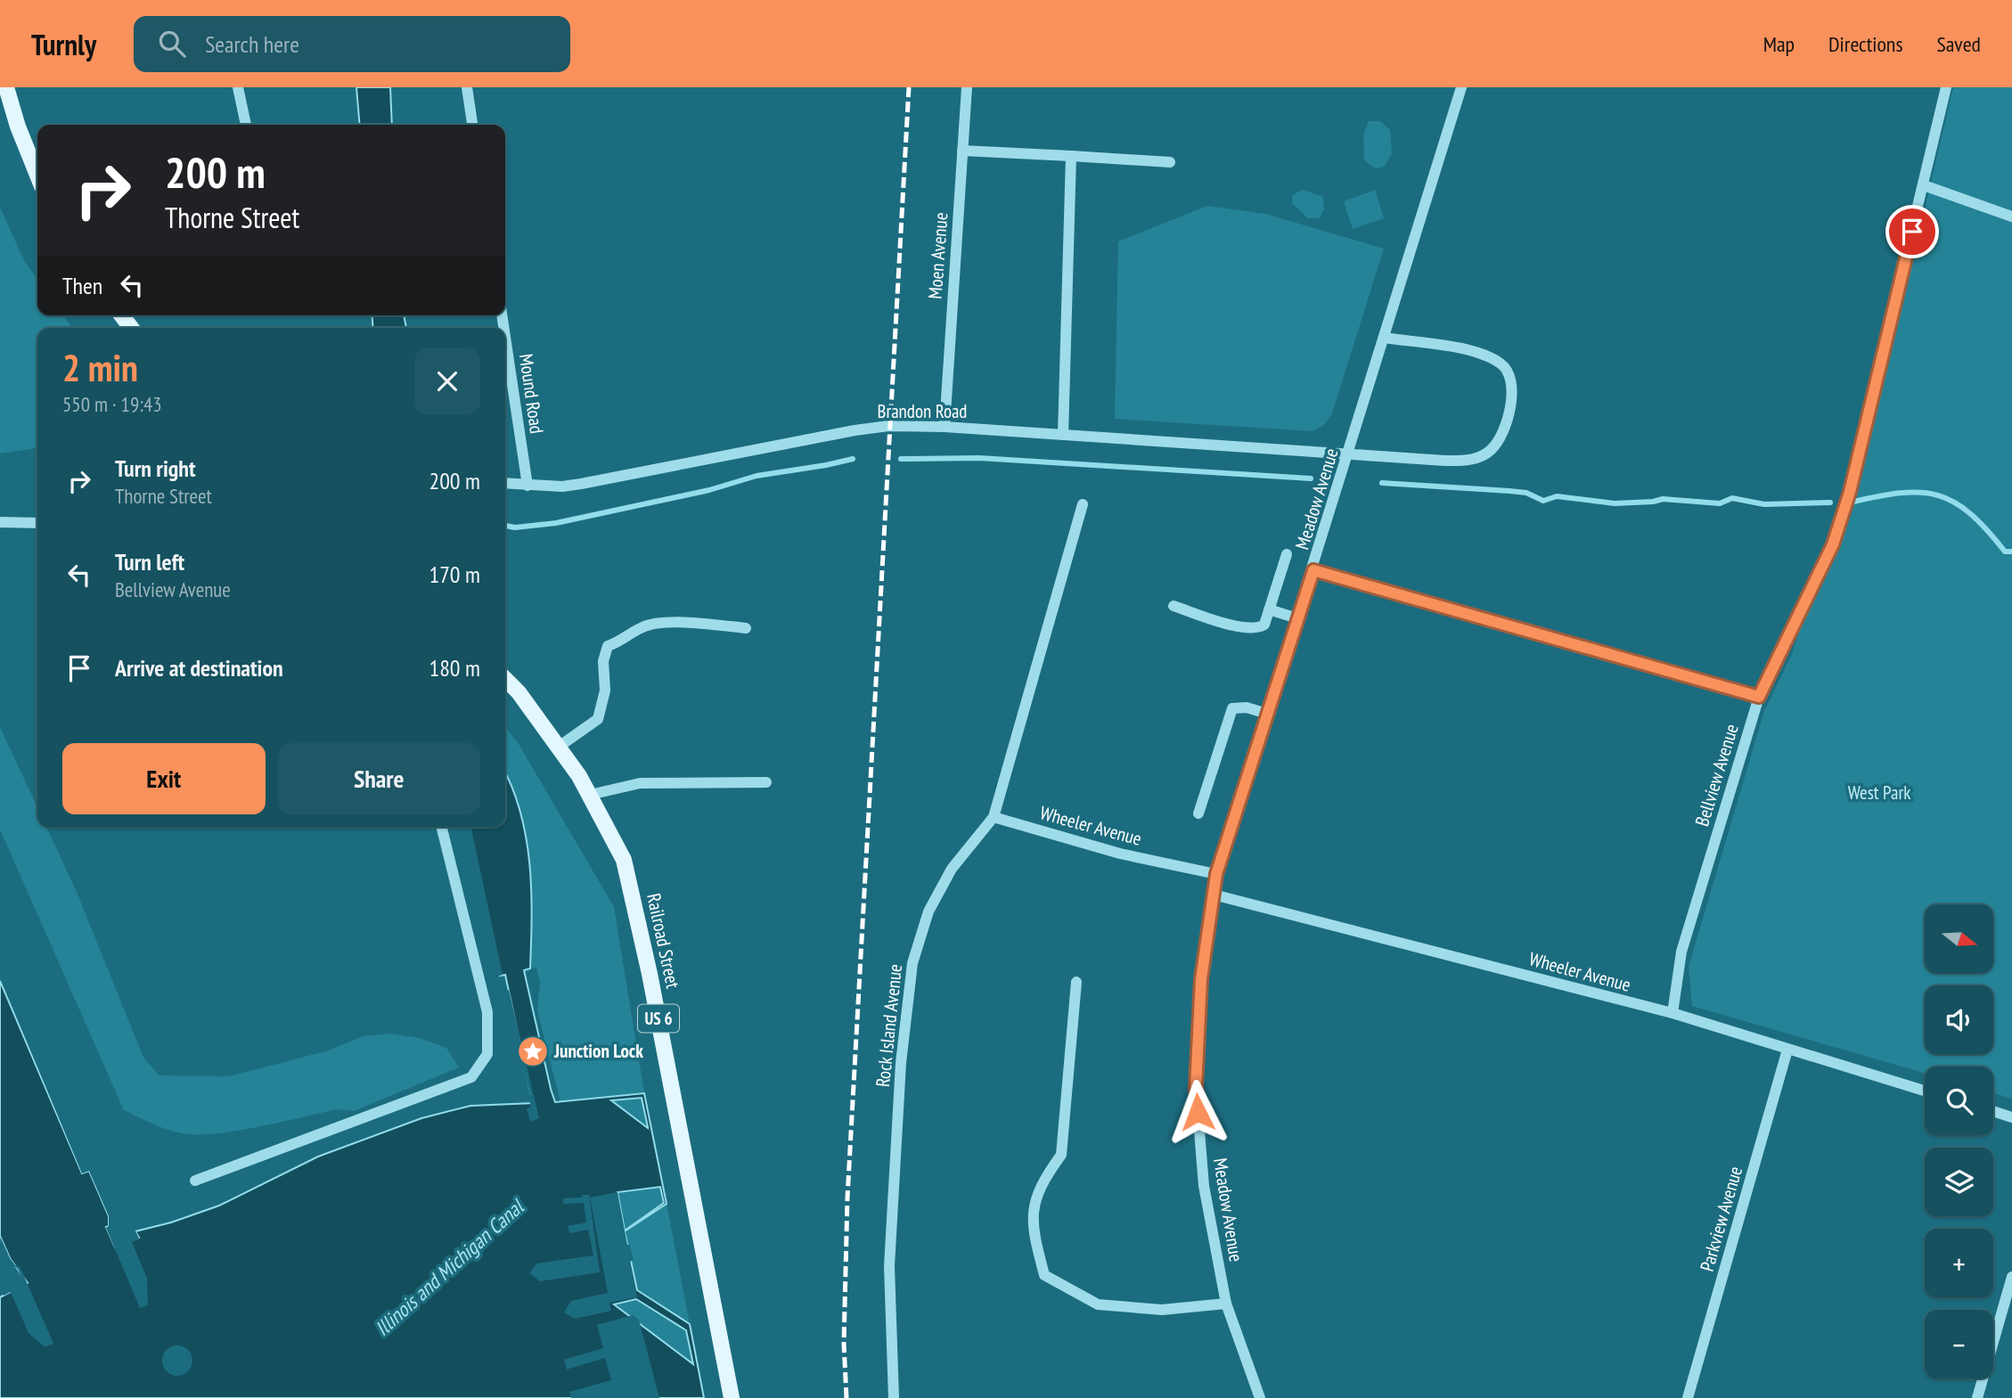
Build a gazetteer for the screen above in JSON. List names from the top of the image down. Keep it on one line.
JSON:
{"streets":{"main road":["Railroad Street","US 6"],"street":["Moen Avenue","Mound Road","Brandon Road","Meadow Avenue","Bellview Avenue","Wheeler Avenue","Rock Island Avenue","Parkview Avenue"]},"crossings":[["Moen Avenue","Brandon Road"],["Mound Road","Brandon Road"],["Brandon Road","Meadow Avenue"],["Meadow Avenue","Wheeler Avenue"],["Bellview Avenue","Wheeler Avenue"],["Wheeler Avenue","Rock Island Avenue"],["Wheeler Avenue","Parkview Avenue"]],"water":["Illinois and Michigan Canal"],"parks":["West Park"],"places":{"place":["Junction Lock"]},"north":"right","page":{"header":"Turnly","search":"Search here","nav":["Map","Directions","Saved"],"turn":["200 m","Thorne Street"],"then":"Then","heading":["2 min","550 m · 19:43"],"list":[{"name":"Turn right","note":"Thorne Street","value":"200 m"},{"name":"Turn left","note":"Bellview Avenue","value":"170 m"},{"name":"Arrive at destination","value":"180 m"}],"buttons":["Exit","Share"],"map_buttons":["+","−"]}}
